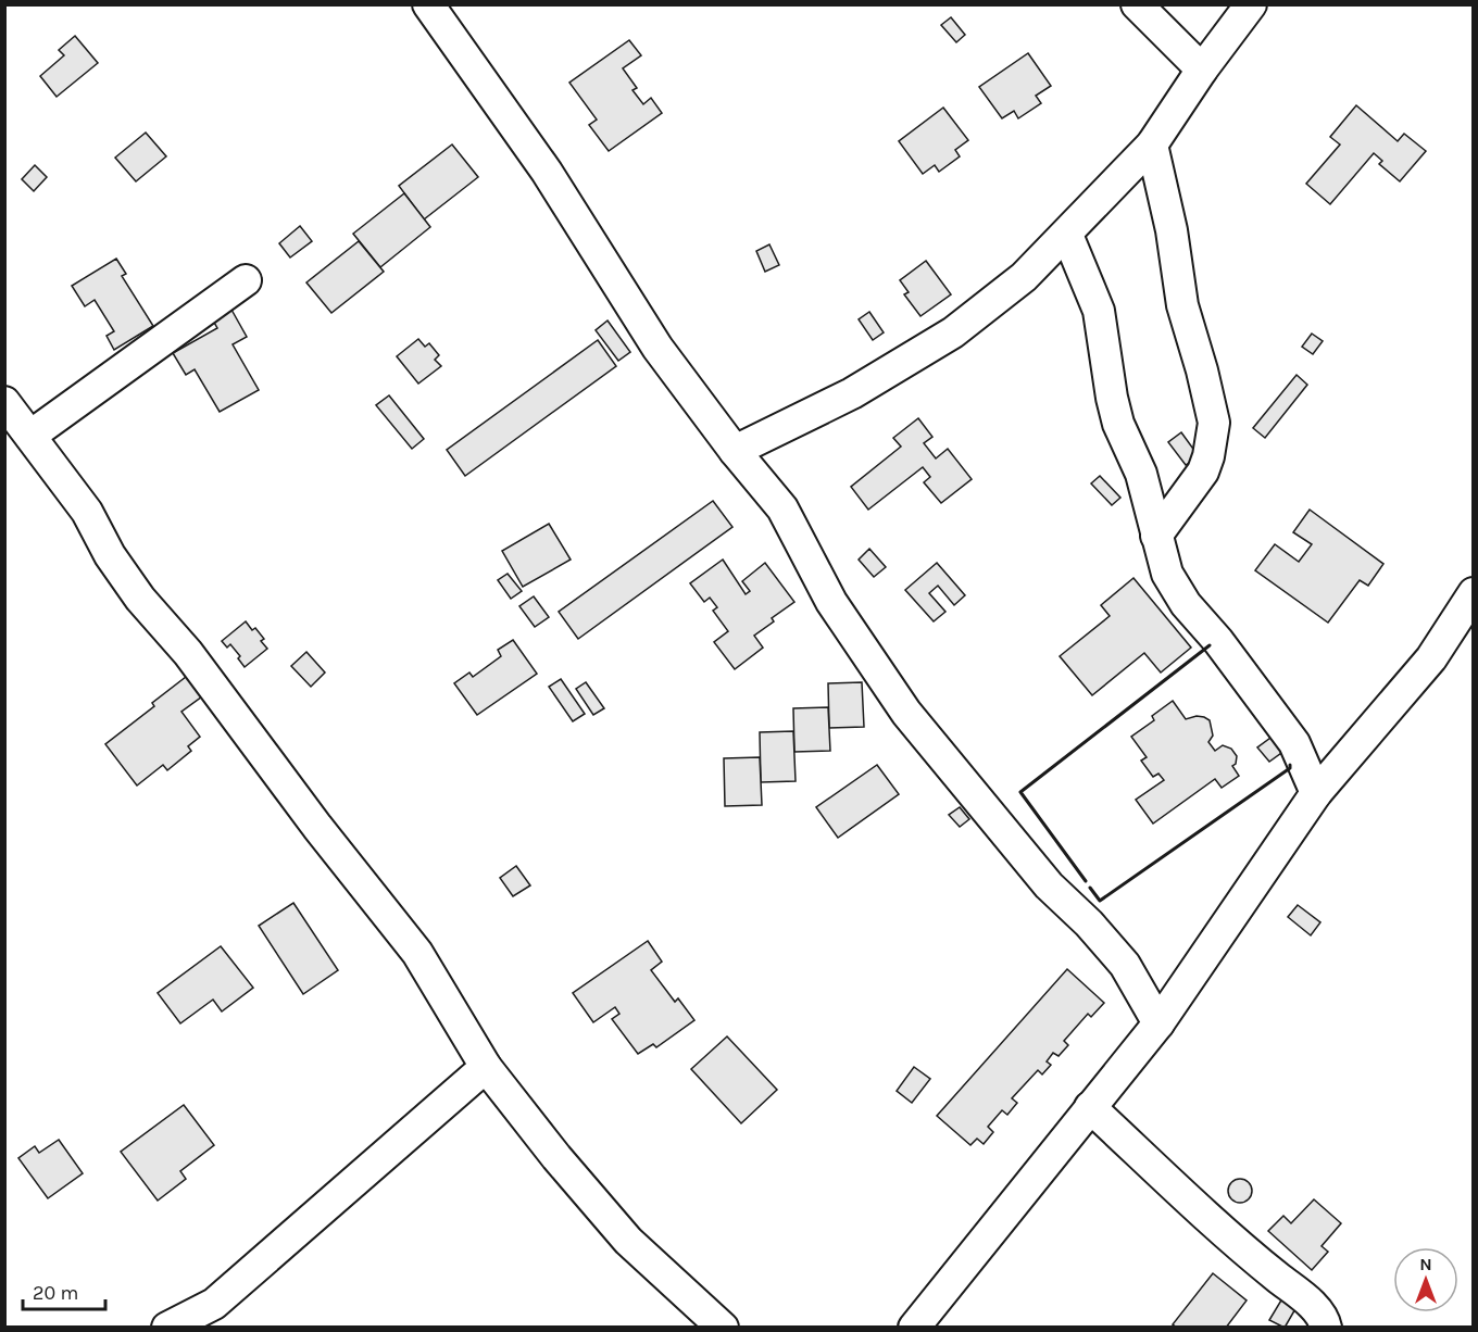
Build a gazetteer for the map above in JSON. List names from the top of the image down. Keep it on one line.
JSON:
{"scale_bar":"20 m","north":"top"}
